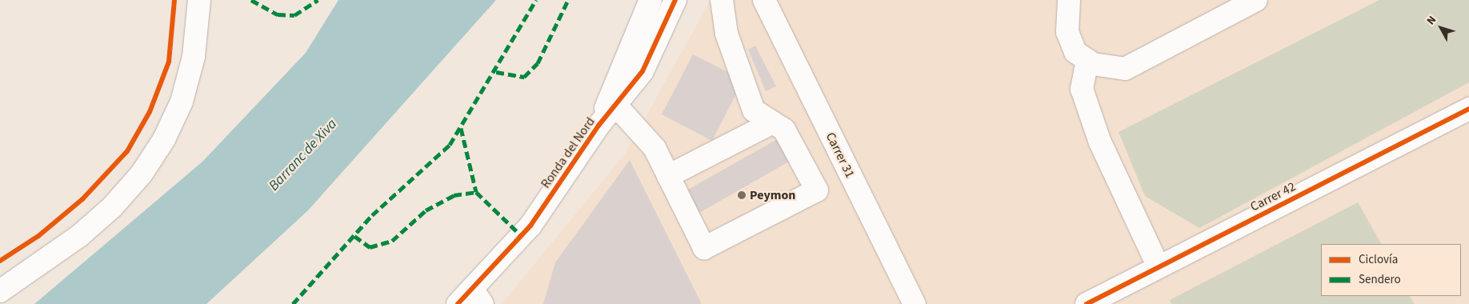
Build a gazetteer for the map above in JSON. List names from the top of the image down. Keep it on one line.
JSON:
{"streets":{"street":["Ronda del Nord","Carrer 31","Carrer 42"]},"water":["Barranc de Xiva"],"places":["Peymon"],"legend":["Ciclovía","Sendero"],"north":"top left"}
